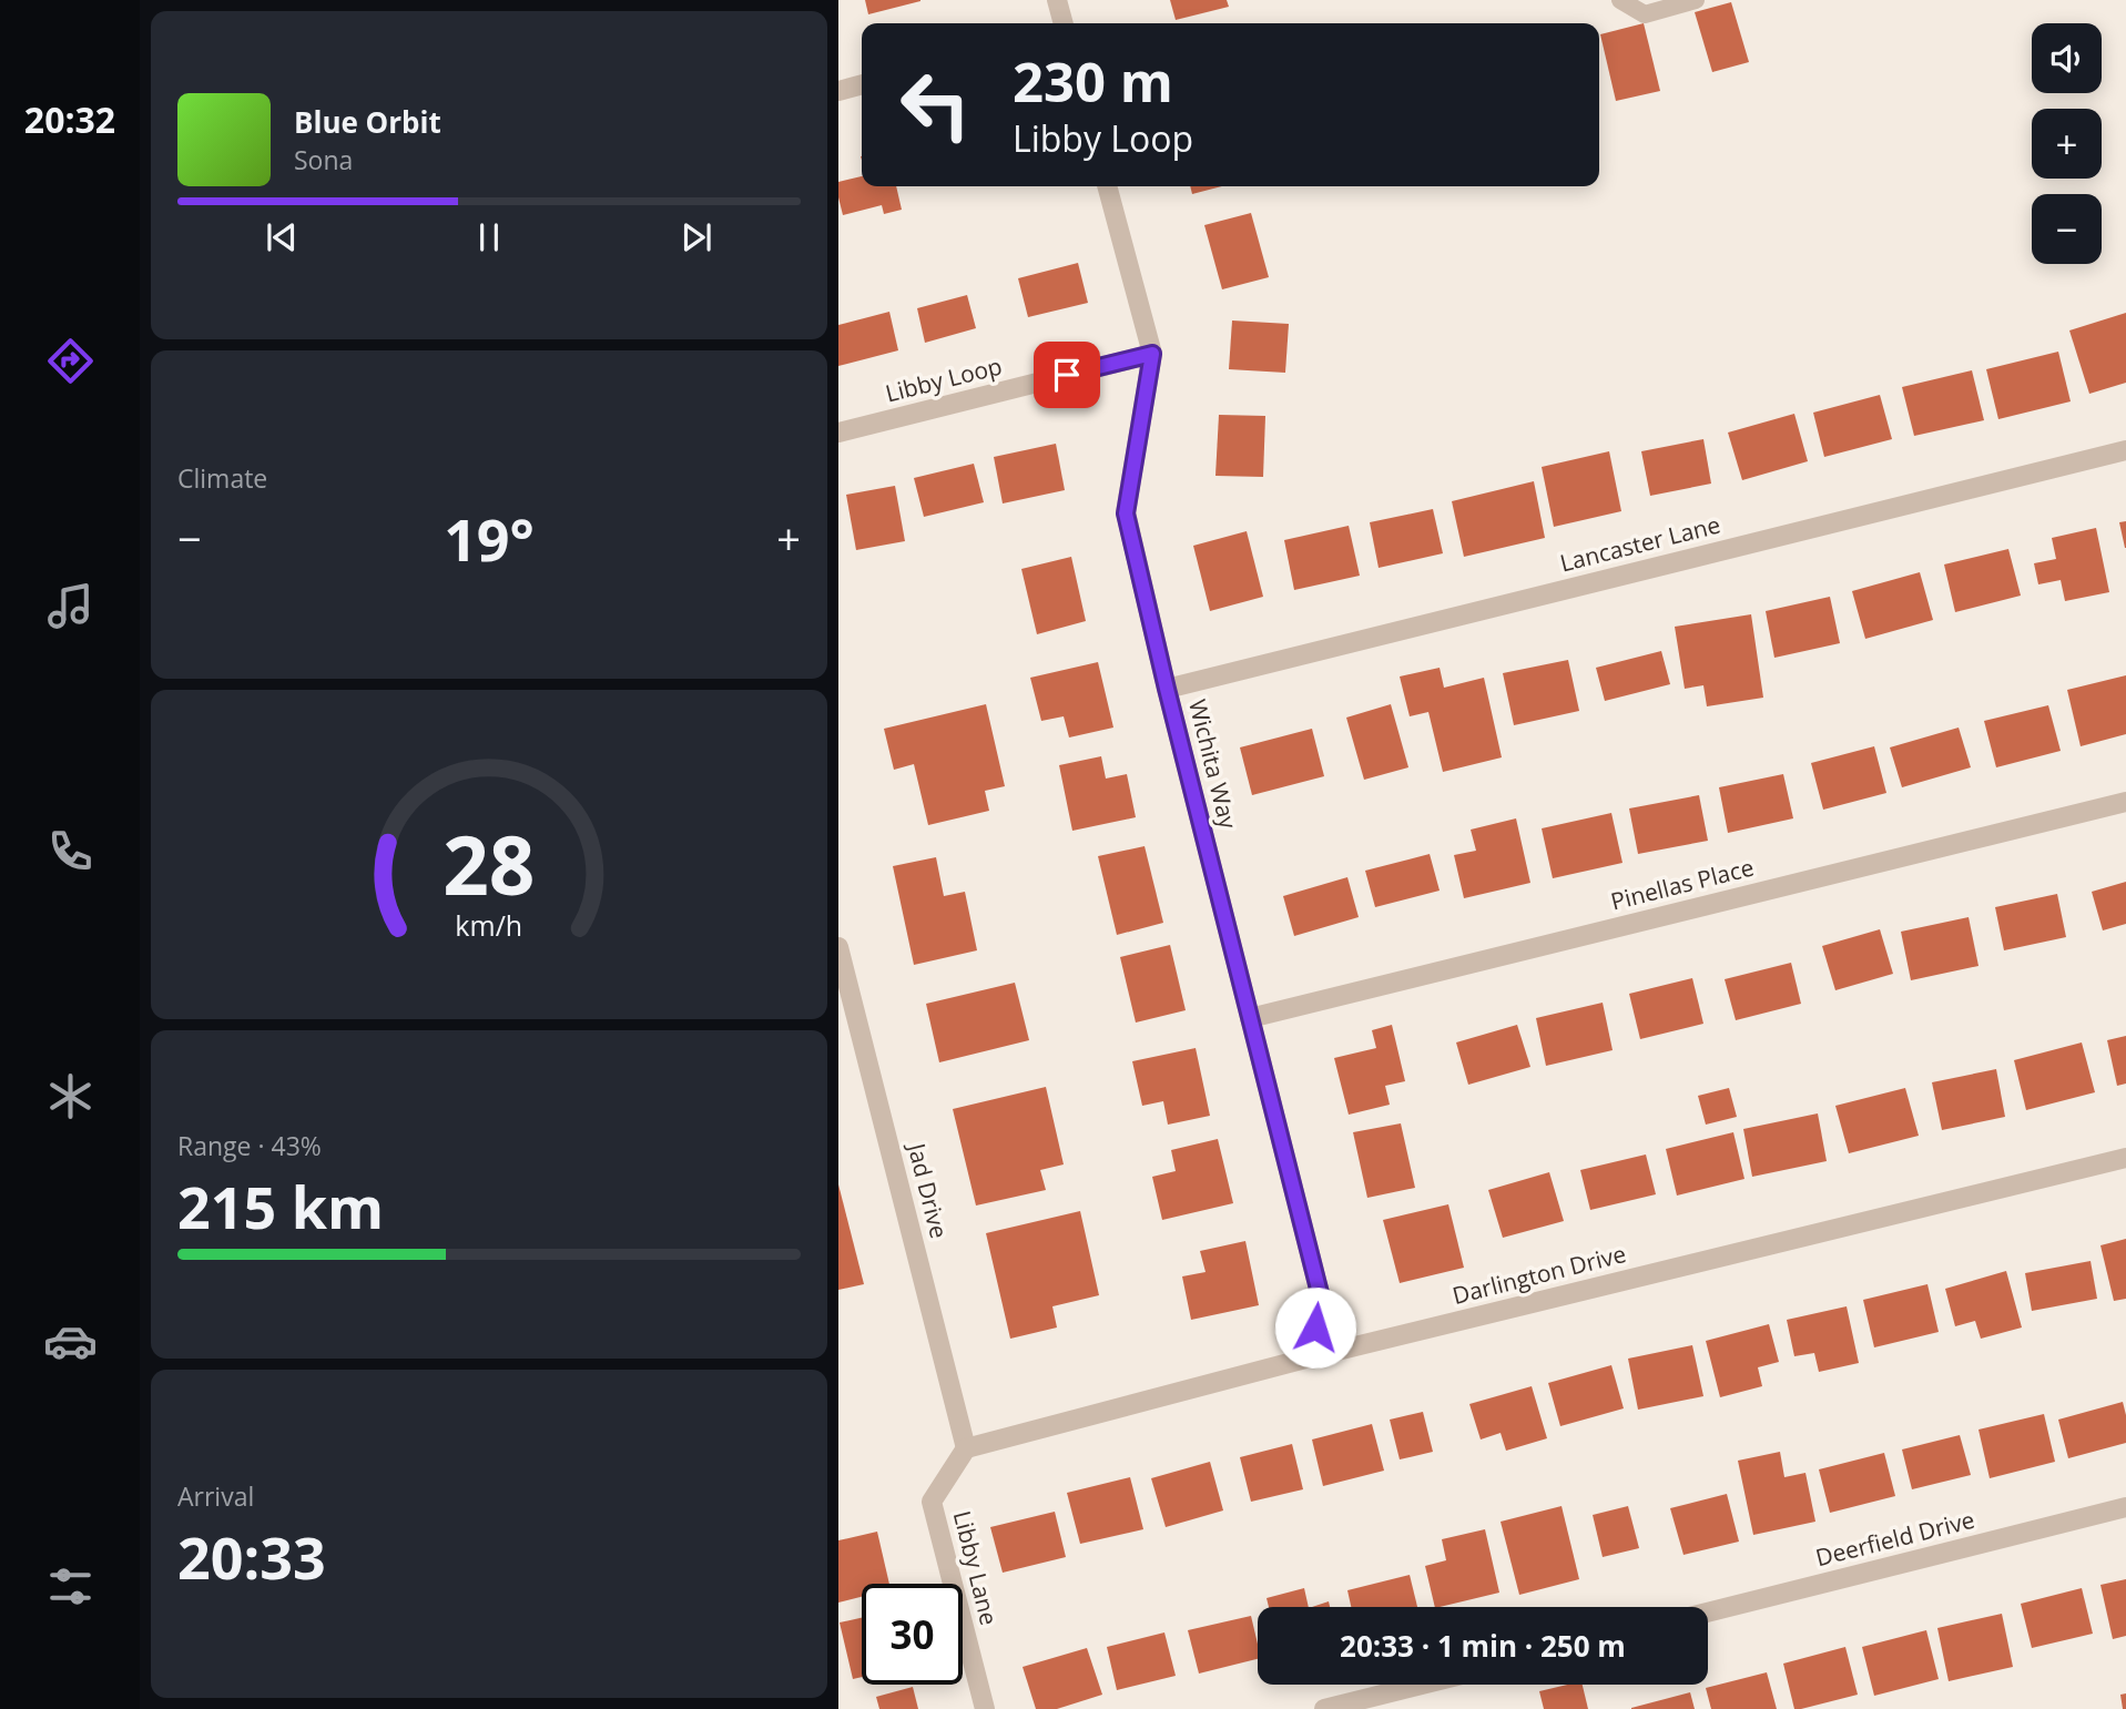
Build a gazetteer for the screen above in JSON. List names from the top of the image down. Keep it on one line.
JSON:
{"streets":{"street":["Libby Loop","Lancaster Lane","Wichita Way","Pinellas Place","Jad Drive","Darlington Drive","Deerfield Drive","Libby Lane"]},"crossings":[["Libby Loop","Wichita Way"],["Lancaster Lane","Wichita Way"],["Wichita Way","Pinellas Place"],["Wichita Way","Darlington Drive"],["Jad Drive","Darlington Drive"],["Jad Drive","Libby Lane"],["Darlington Drive","Libby Lane"]],"page":{"tabs":"20:32","map_buttons":["+","−"],"turn":["230 m","Libby Loop"],"song":["Blue Orbit","Sona"],"tile":["Climate",["Range · 43%","215 km"],["Arrival","20:33"]],"heat":["−","19°","+"],"limit":"30","trip":"20:33 · 1 min · 250 m","gauge":["28","km/h"]}}
